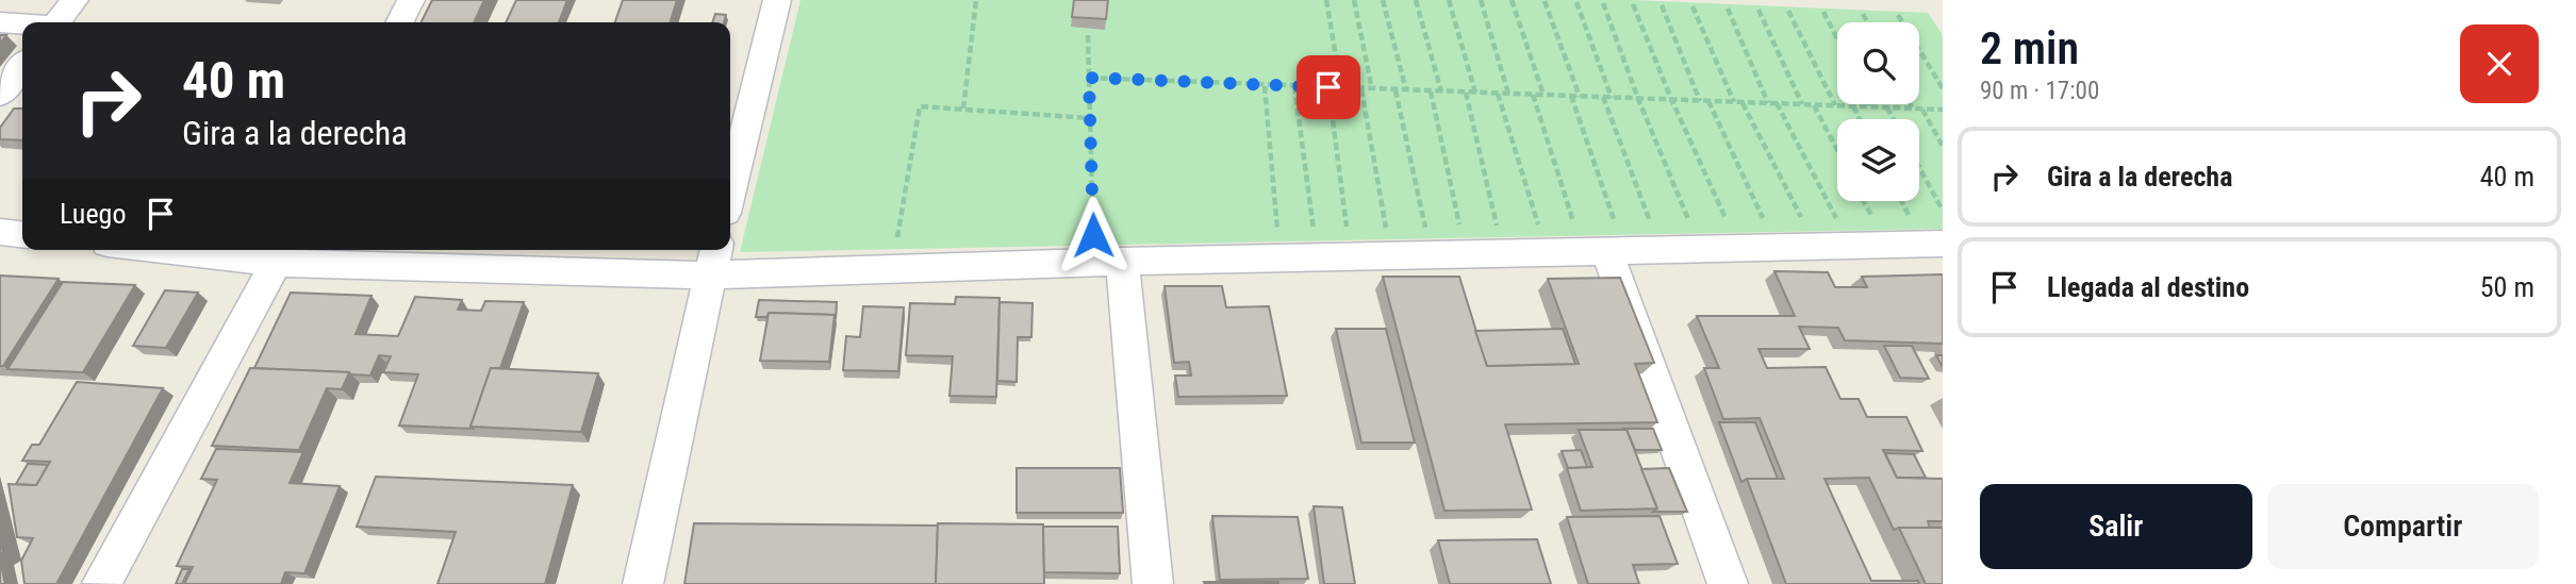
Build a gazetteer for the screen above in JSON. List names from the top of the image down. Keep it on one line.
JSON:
{"page":{"heading":["2 min","90 m · 17:00"],"turn":["40 m","Gira a la derecha"],"list":[{"name":"Gira a la derecha","value":"40 m"},{"name":"Llegada al destino","value":"50 m"}],"then":"Luego","buttons":["Salir","Compartir"]}}
